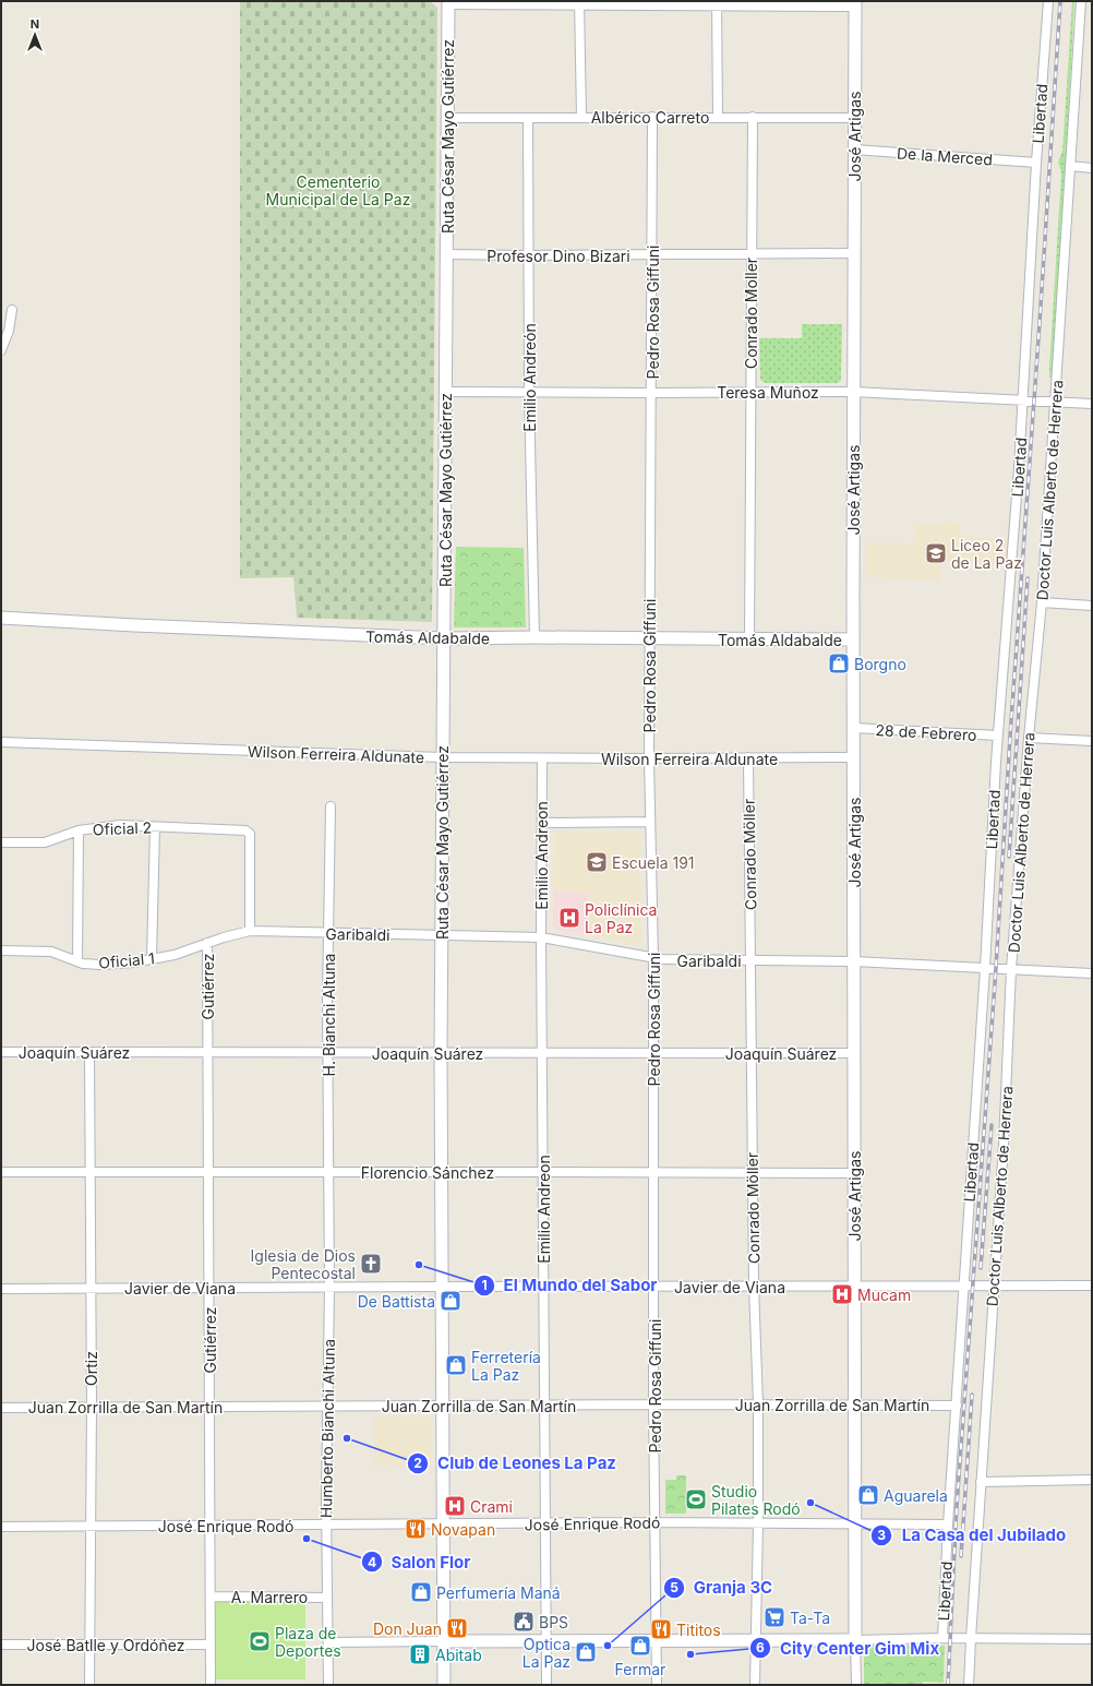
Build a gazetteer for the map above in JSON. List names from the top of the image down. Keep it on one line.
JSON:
{"streets":{"street":["Libertad","Albérico Carreto","Ruta César Mayo Gutiérrez","José Artigas","De la Merced","Profesor Dino Bizari","Pedro Rosa Giffuni","Conrado Moller","Emilio Andreón","Teresa Muñoz","Doctor Luis Alberto de Herrera","Tomás Aldabalde","28 de Febrero","Wilson Ferreira Aldunate","Oficial 2","Conrado Möller","Emilio Andreon","Garibaldi","Oficial 1","Gutiérrez","H. Bianchi Altuna","Joaquín Suárez","Florencio Sánchez","Javier de Viana","Ortiz","Juan Zorrilla de San Martín","Humberto Bianchi Altuna","José Enrique Rodó","A. Marrero","José Batlle y Ordóñez"]},"crossings":[["Libertad","De la Merced"],["Libertad","Teresa Muñoz"],["Libertad","28 de Febrero"],["Libertad","Garibaldi"],["Libertad","Javier de Viana"],["Libertad","Juan Zorrilla de San Martín"],["Libertad","José Enrique Rodó"],["Albérico Carreto","Ruta César Mayo Gutiérrez"],["Albérico Carreto","José Artigas"],["Albérico Carreto","Pedro Rosa Giffuni"],["Albérico Carreto","Conrado Moller"],["Albérico Carreto","Emilio Andreón"],["Ruta César Mayo Gutiérrez","Profesor Dino Bizari"],["Ruta César Mayo Gutiérrez","Teresa Muñoz"],["Ruta César Mayo Gutiérrez","Tomás Aldabalde"],["Ruta César Mayo Gutiérrez","Wilson Ferreira Aldunate"],["Ruta César Mayo Gutiérrez","Garibaldi"],["Ruta César Mayo Gutiérrez","Joaquín Suárez"],["Ruta César Mayo Gutiérrez","Florencio Sánchez"],["Ruta César Mayo Gutiérrez","Javier de Viana"],["Ruta César Mayo Gutiérrez","Juan Zorrilla de San Martín"],["Ruta César Mayo Gutiérrez","José Enrique Rodó"],["José Artigas","De la Merced"],["José Artigas","Profesor Dino Bizari"],["José Artigas","Teresa Muñoz"],["José Artigas","Tomás Aldabalde"],["José Artigas","28 de Febrero"],["José Artigas","Wilson Ferreira Aldunate"],["José Artigas","Garibaldi"],["José Artigas","Joaquín Suárez"],["José Artigas","Florencio Sánchez"],["José Artigas","Javier de Viana"],["José Artigas","Juan Zorrilla de San Martín"],["José Artigas","José Enrique Rodó"],["Profesor Dino Bizari","Pedro Rosa Giffuni"],["Profesor Dino Bizari","Conrado Moller"],["Profesor Dino Bizari","Emilio Andreón"],["Pedro Rosa Giffuni","Teresa Muñoz"],["Pedro Rosa Giffuni","Tomás Aldabalde"],["Pedro Rosa Giffuni","Wilson Ferreira Aldunate"],["Pedro Rosa Giffuni","Garibaldi"],["Pedro Rosa Giffuni","Joaquín Suárez"],["Pedro Rosa Giffuni","Florencio Sánchez"],["Pedro Rosa Giffuni","Javier de Viana"],["Pedro Rosa Giffuni","Juan Zorrilla de San Martín"],["Pedro Rosa Giffuni","José Enrique Rodó"],["Conrado Moller","Teresa Muñoz"],["Conrado Moller","Tomás Aldabalde"],["Emilio Andreón","Teresa Muñoz"],["Emilio Andreón","Tomás Aldabalde"],["Teresa Muñoz","Doctor Luis Alberto de Herrera"],["Doctor Luis Alberto de Herrera","Garibaldi"],["Doctor Luis Alberto de Herrera","Javier de Viana"],["Wilson Ferreira Aldunate","Conrado Möller"],["Wilson Ferreira Aldunate","Emilio Andreon"],["Oficial 2","Garibaldi"],["Oficial 2","Oficial 1"],["Conrado Möller","Garibaldi"],["Conrado Möller","Joaquín Suárez"],["Conrado Möller","Florencio Sánchez"],["Conrado Möller","Javier de Viana"],["Conrado Möller","Juan Zorrilla de San Martín"],["Conrado Möller","José Enrique Rodó"],["Emilio Andreon","Garibaldi"],["Emilio Andreon","Joaquín Suárez"],["Emilio Andreon","Florencio Sánchez"],["Emilio Andreon","Javier de Viana"],["Emilio Andreon","Juan Zorrilla de San Martín"],["Emilio Andreon","José Enrique Rodó"],["Garibaldi","Oficial 1"],["Garibaldi","H. Bianchi Altuna"],["Oficial 1","Gutiérrez"],["Gutiérrez","Joaquín Suárez"],["Gutiérrez","Florencio Sánchez"],["Gutiérrez","Javier de Viana"],["Gutiérrez","Juan Zorrilla de San Martín"],["Gutiérrez","José Enrique Rodó"],["Gutiérrez","A. Marrero"],["Gutiérrez","José Batlle y Ordóñez"],["H. Bianchi Altuna","Joaquín Suárez"],["H. Bianchi Altuna","Florencio Sánchez"],["H. Bianchi Altuna","Humberto Bianchi Altuna"],["Joaquín Suárez","Ortiz"],["Florencio Sánchez","Ortiz"],["Florencio Sánchez","Humberto Bianchi Altuna"],["Javier de Viana","Ortiz"],["Javier de Viana","Humberto Bianchi Altuna"],["Ortiz","Juan Zorrilla de San Martín"],["Ortiz","José Enrique Rodó"],["Ortiz","José Batlle y Ordóñez"],["Juan Zorrilla de San Martín","Humberto Bianchi Altuna"],["Humberto Bianchi Altuna","José Enrique Rodó"],["Humberto Bianchi Altuna","A. Marrero"]],"parks":["Cementerio Municipal de La Paz"],"places":{"school or university":["Liceo 2 de La Paz","Escuela 191"],"shop":["Borgno","De Battista","Ferretería La Paz","Aguarela","Perfumería Maná","Fermar","Optica La Paz"],"hospital":["Policlínica La Paz","Mucam","Crami"],"church":["Iglesia de Dios Pentecostal"],"other":["El Mundo del Sabor","Club de Leones La Paz","La Casa del Jubilado","Salon Flor","Granja 3C","City Center Gim Mix"],"sports":["Studio Pilates Rodó","Plaza de Deportes"],"restaurant":["Novapan","Don Juan","Tititos"],"supermarket":["Ta-Ta"],"public building":["BPS"],"building":["Abitab"]},"north":"top"}
